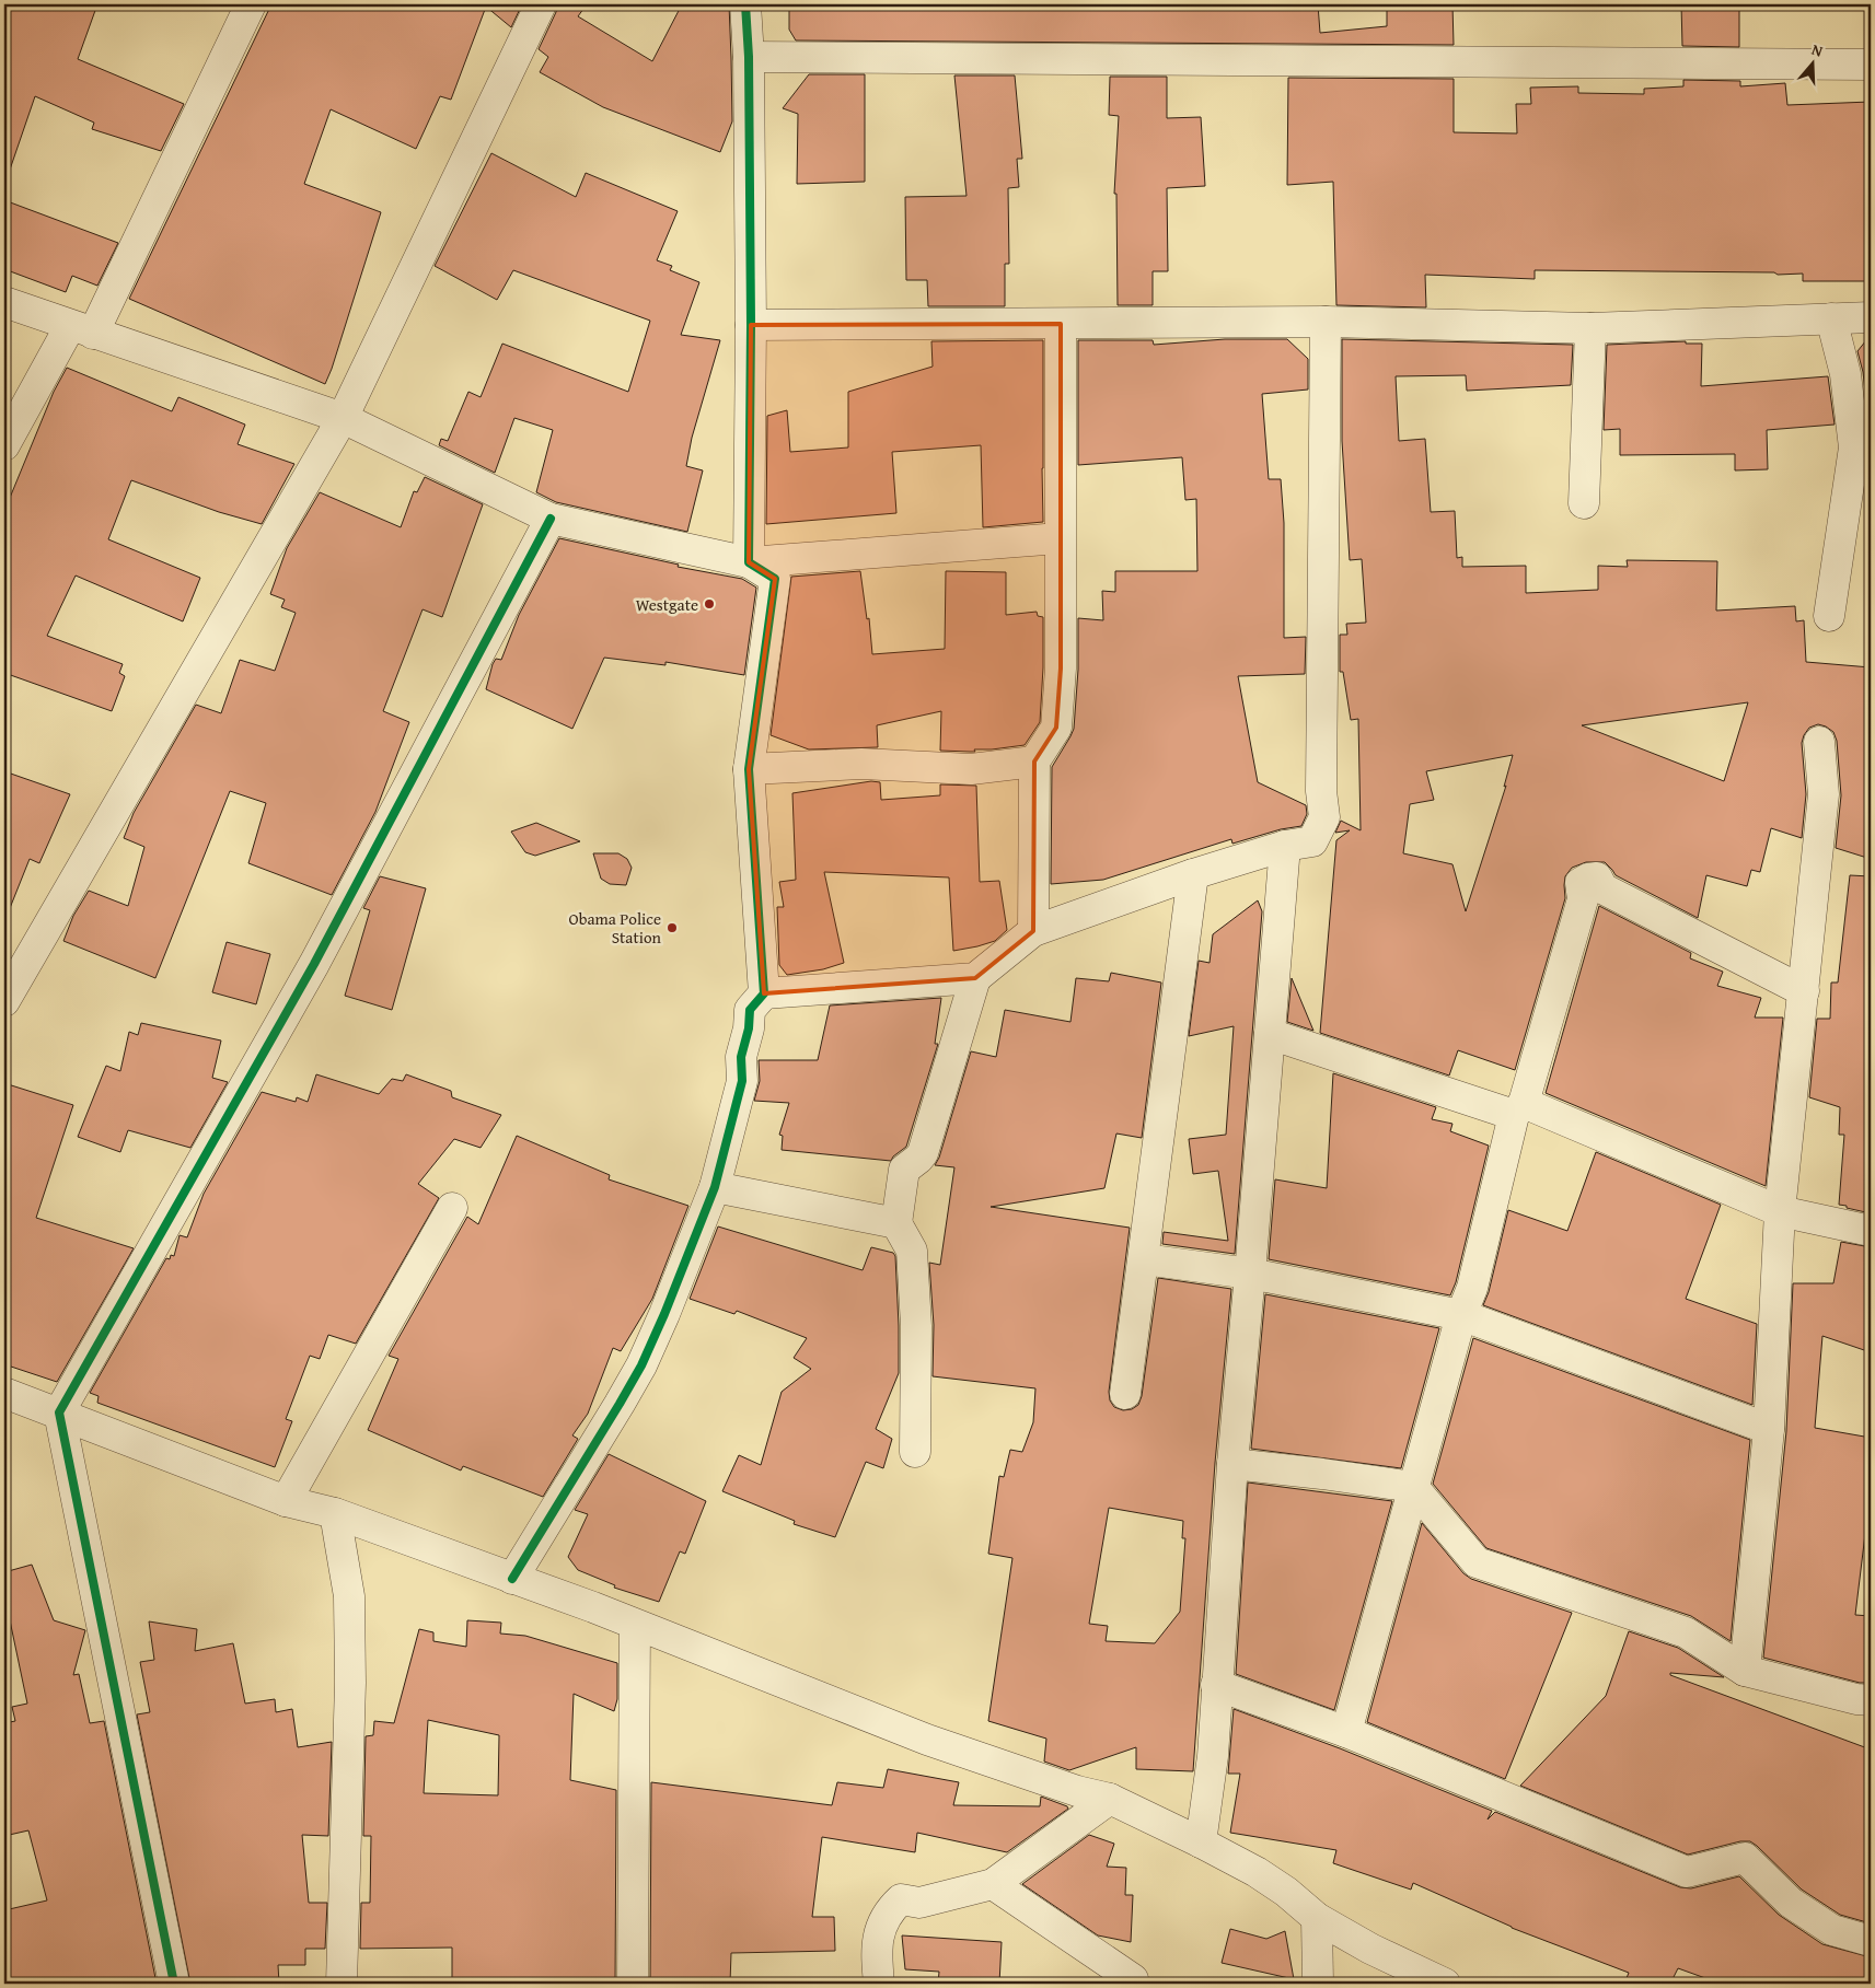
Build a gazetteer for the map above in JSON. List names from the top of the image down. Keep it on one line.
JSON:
{"places":["Westgate","Obama Police Station"],"north":"top"}
